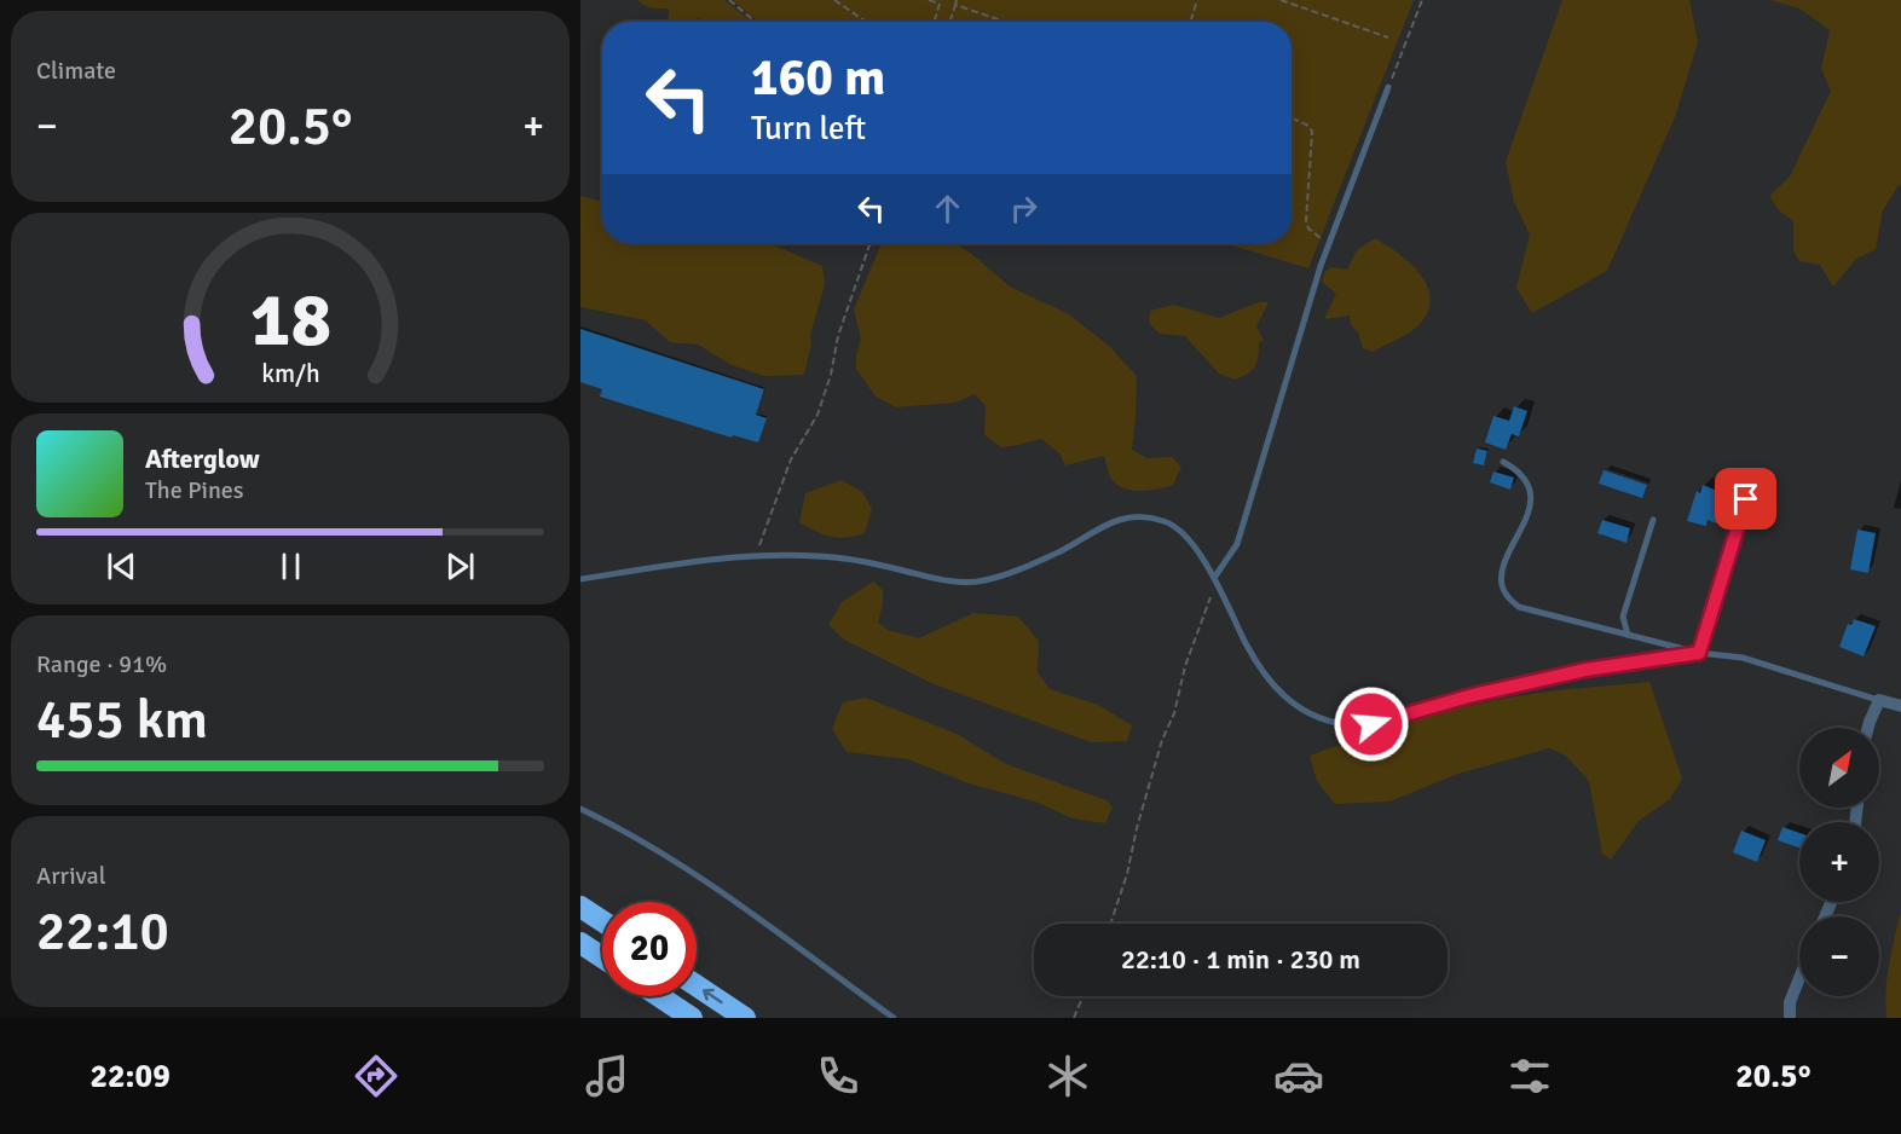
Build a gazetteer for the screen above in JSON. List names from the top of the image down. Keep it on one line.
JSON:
{"north":"top right","page":{"tile":["Climate",["Range · 91%","455 km"],["Arrival","22:10"]],"turn":["160 m","Turn left"],"heat":["−","20.5°","+"],"song":["Afterglow","The Pines"],"map_buttons":["+","−"],"limit":"20","trip":"22:10 · 1 min · 230 m","tabs":["22:09","20.5°"],"gauge":["18","km/h"]}}
